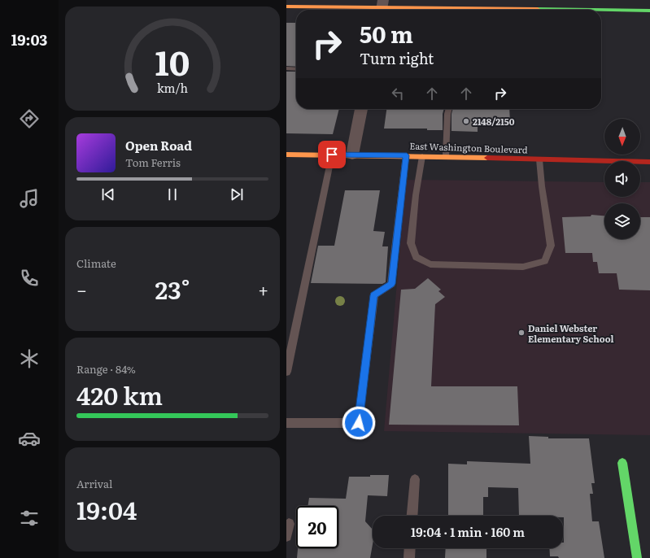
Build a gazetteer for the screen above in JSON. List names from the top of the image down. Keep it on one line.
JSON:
{"streets":{"street":["East Washington Boulevard"]},"places":["2148/2150","Daniel Webster Elementary School"],"north":"bottom","page":{"tabs":"19:03","turn":["50 m","Turn right"],"song":["Open Road","Tom Ferris"],"tile":["Climate",["Range · 84%","420 km"],["Arrival","19:04"]],"heat":["−","23°","+"],"limit":"20","trip":"19:04 · 1 min · 160 m","gauge":["10","km/h"]}}
